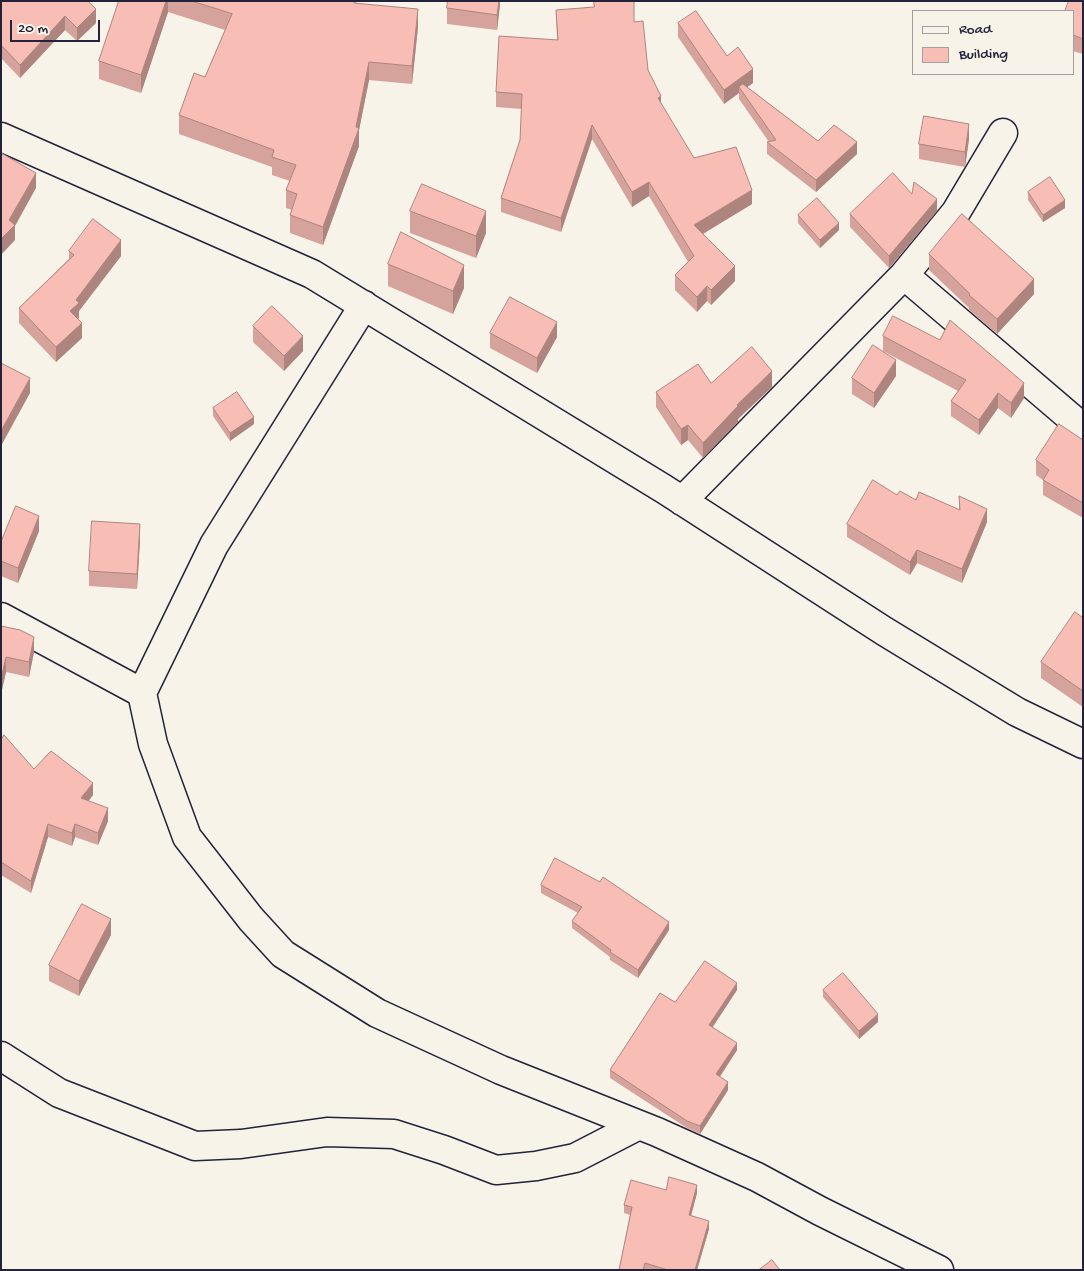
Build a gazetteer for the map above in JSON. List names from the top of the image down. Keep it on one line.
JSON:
{"legend":["Road","Building"],"scale_bar":"20 m"}
